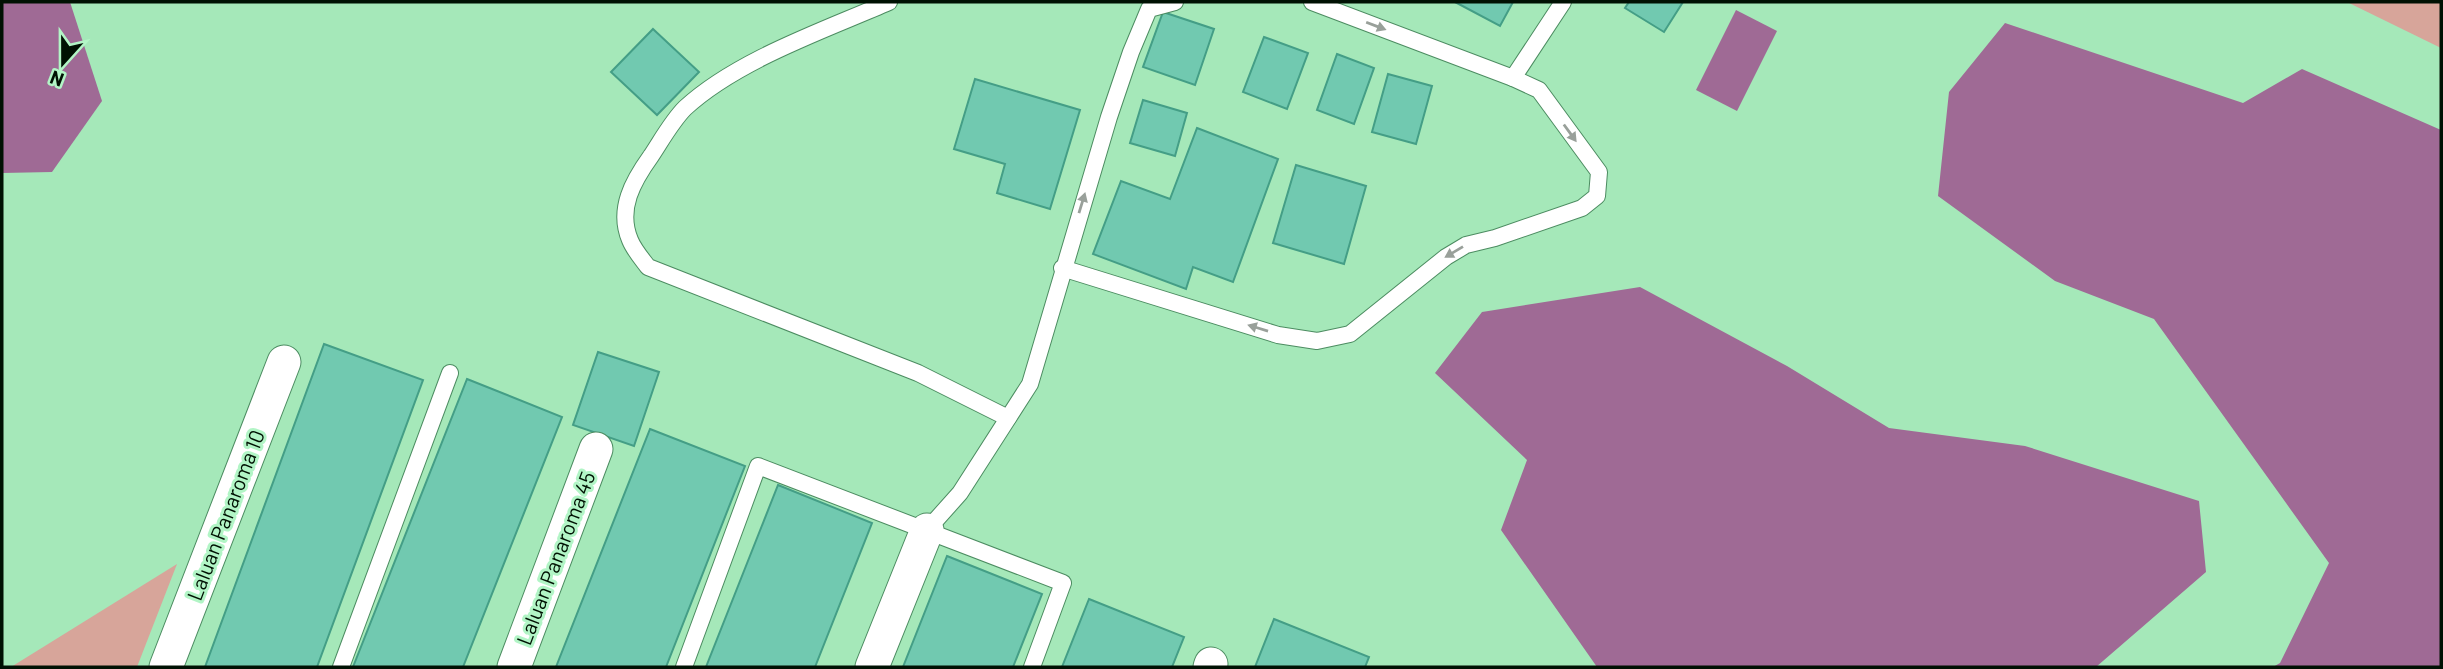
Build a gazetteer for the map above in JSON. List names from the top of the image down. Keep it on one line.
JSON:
{"streets":{"street":["Laluan Panaroma 10","Laluan Panaroma 45"]},"north":"bottom"}
